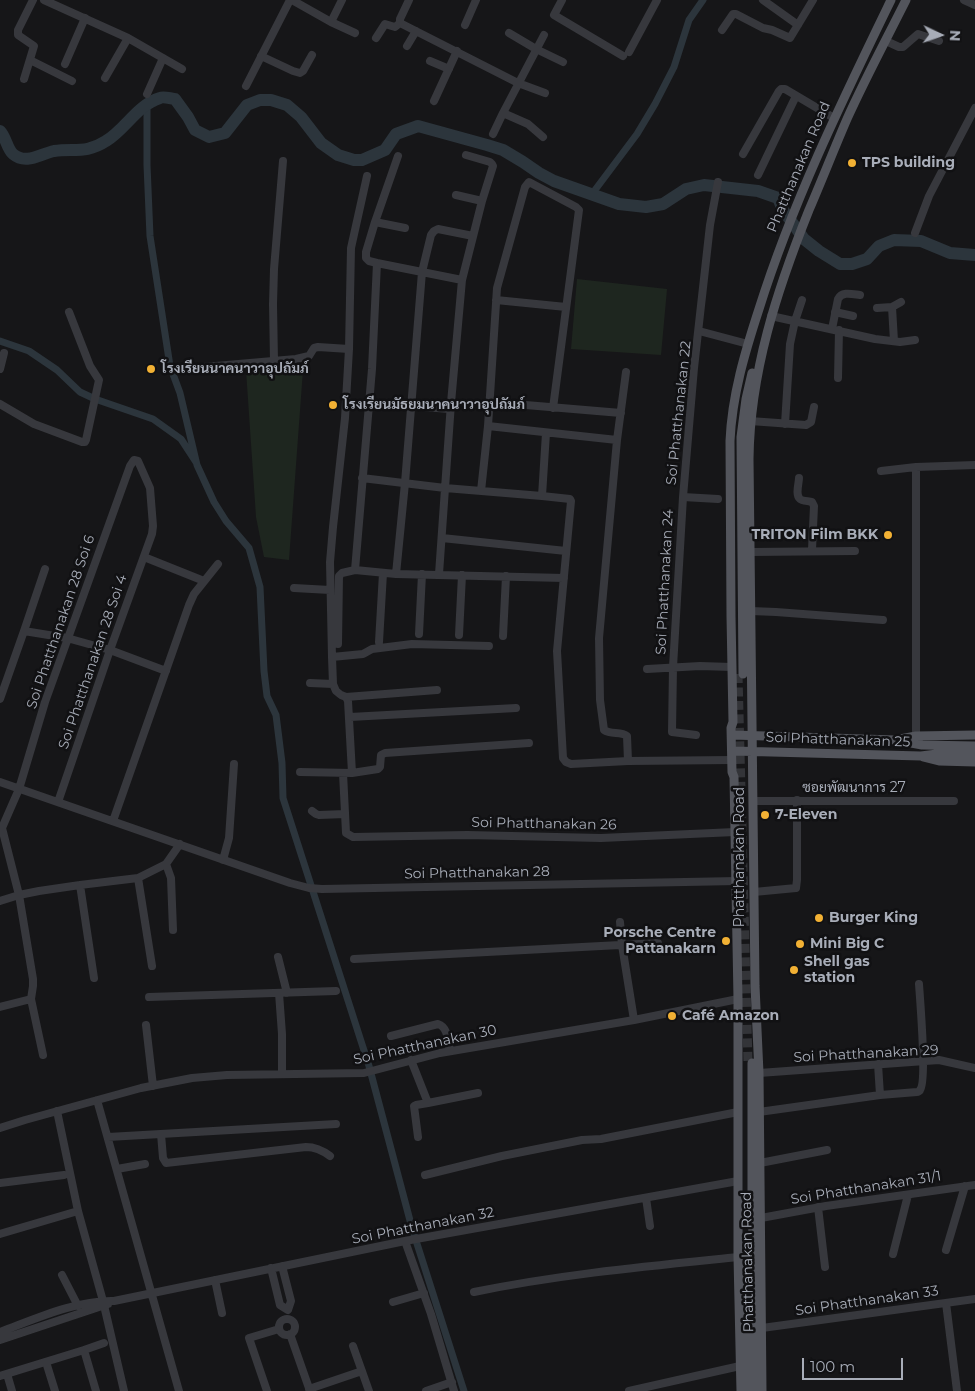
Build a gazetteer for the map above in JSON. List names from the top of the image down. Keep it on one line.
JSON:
{"streets":{"main road":["Phatthanakan Road","Soi Phatthanakan 25"],"street":["Soi Phatthanakan 22","Soi Phatthanakan 24","Soi Phatthanakan 28 Soi 6","Soi Phatthanakan 28 Soi 4","ซอยพัฒนาการ 27","Soi Phatthanakan 26","Soi Phatthanakan 28","Soi Phatthanakan 30","Soi Phatthanakan 29","Soi Phatthanakan 31/1","Soi Phatthanakan 32","Soi Phatthanakan 33"]},"crossings":[["Phatthanakan Road","Soi Phatthanakan 22"],["Phatthanakan Road","Soi Phatthanakan 24"],["Phatthanakan Road","Soi Phatthanakan 25"],["Phatthanakan Road","ซอยพัฒนาการ 27"],["Phatthanakan Road","Soi Phatthanakan 26"],["Phatthanakan Road","Soi Phatthanakan 28"],["Phatthanakan Road","Soi Phatthanakan 30"],["Phatthanakan Road","Soi Phatthanakan 29"],["Phatthanakan Road","Soi Phatthanakan 31/1"],["Phatthanakan Road","Soi Phatthanakan 32"],["Phatthanakan Road","Soi Phatthanakan 33"],["Soi Phatthanakan 22","Soi Phatthanakan 24"],["Soi Phatthanakan 28 Soi 6","Soi Phatthanakan 28 Soi 4"],["Soi Phatthanakan 28 Soi 6","Soi Phatthanakan 28"],["Soi Phatthanakan 28 Soi 4","Soi Phatthanakan 28"]],"places":["TPS building","โรงเรียนนาคนาวาอุปถัมภ์","โรงเรียนมัธยมนาคนาวาอุปถัมภ์","TRITON Film BKK","7-Eleven","Burger King","Porsche Centre Pattanakarn","Mini Big C","Shell gas station","Café Amazon"],"scale_bar":"100 m","north":"right"}
